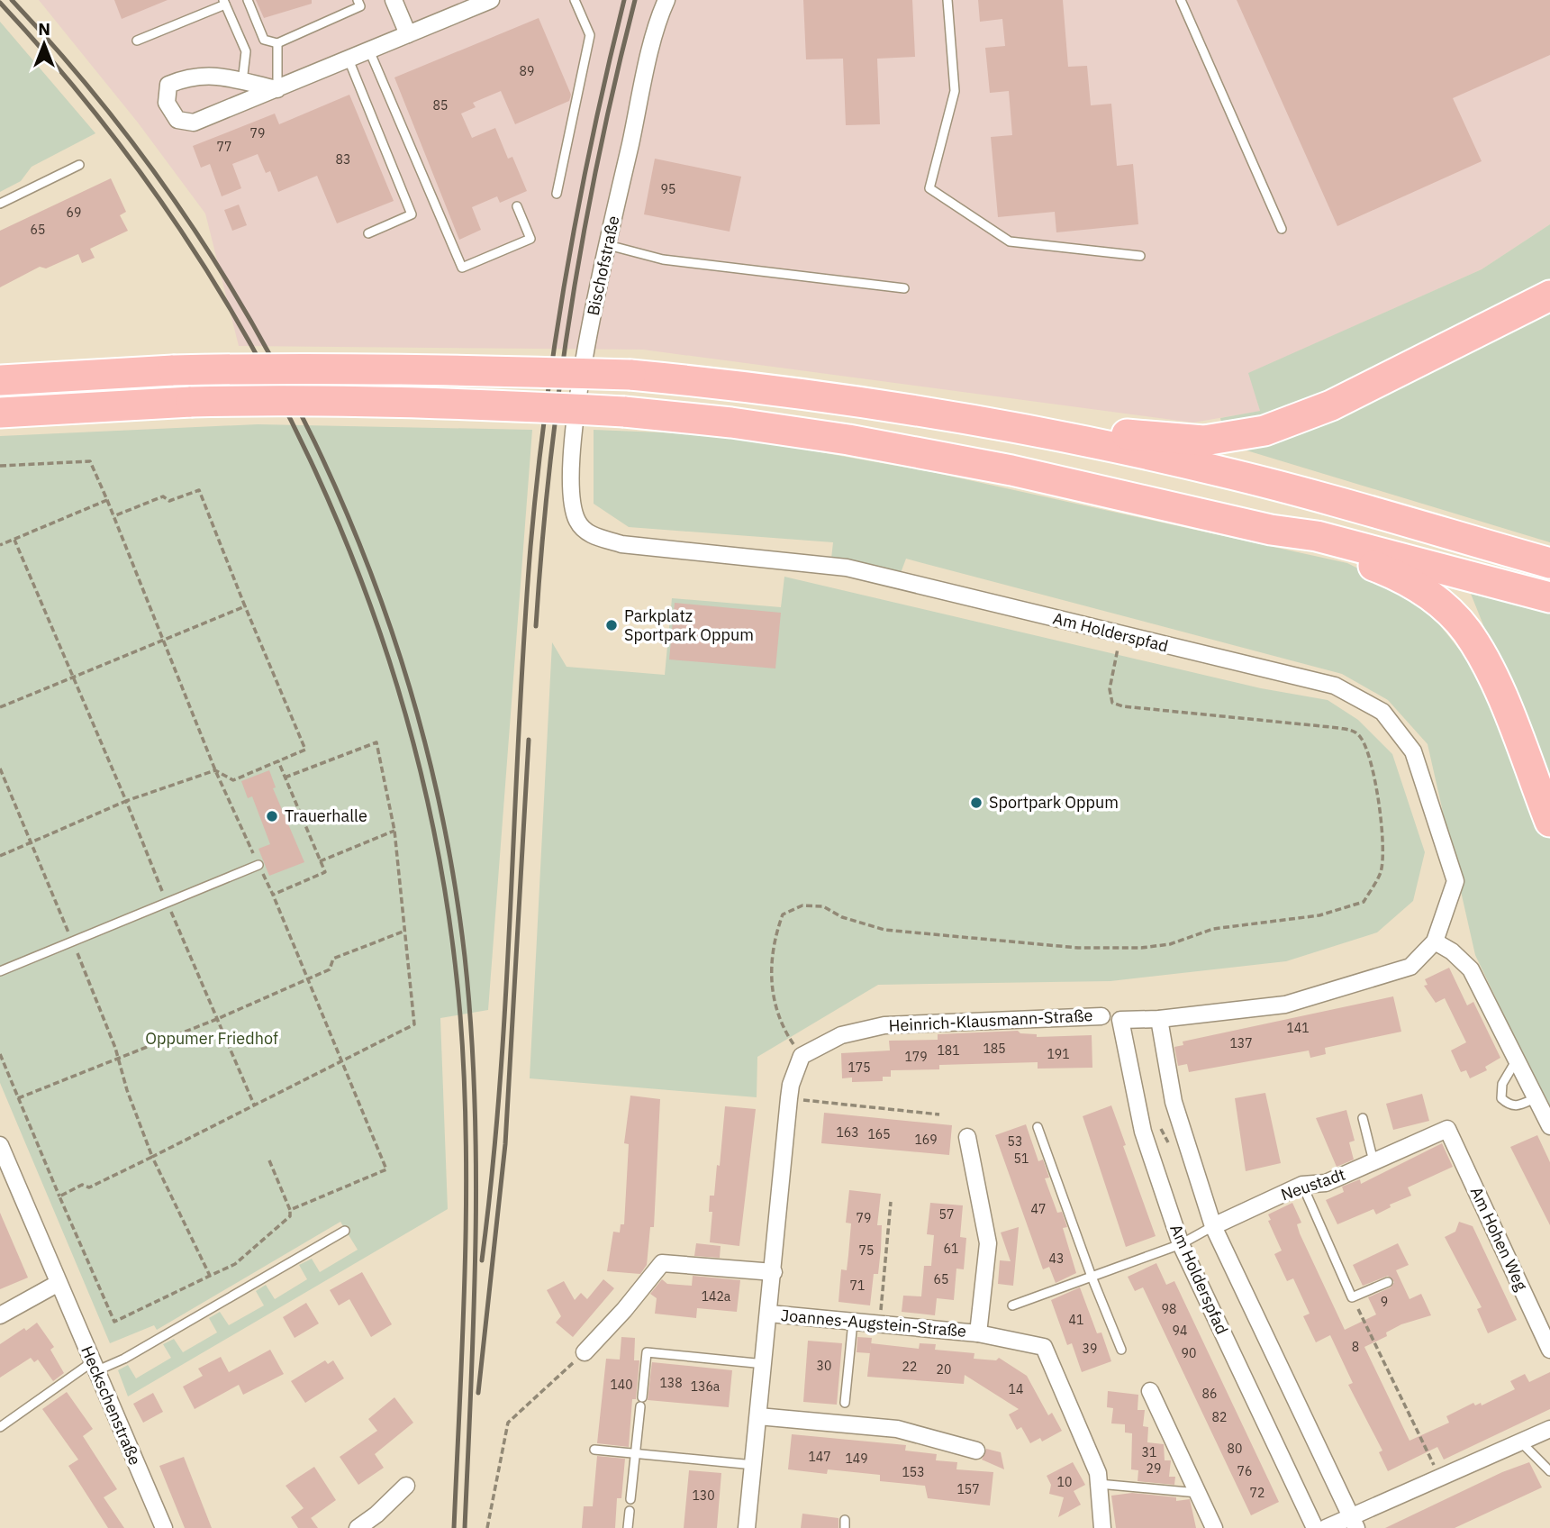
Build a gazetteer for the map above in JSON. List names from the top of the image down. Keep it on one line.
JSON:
{"streets":{"street":["Bischofstraße","Am Holderspfad","Heinrich-Klausmann-Straße","Neustadt","Am Hohen Weg","Joannes-Augstein-Straße","Heckschenstraße"]},"crossings":[["Bischofstraße","Am Holderspfad"],["Neustadt","Am Hohen Weg"]],"parks":["Oppumer Friedhof"],"places":["Parkplatz Sportpark Oppum","Sportpark Oppum","Trauerhalle"],"house_numbers":["89","85","79","77","83","95","69","65","141","137","185","181","191","179","175","163","165","169","53","51","47","57","79","61","75","43","65","71","142a","9","98","41","94","8","39","90","30","22","20","138","140","136a","14","86","82","80","31","147","149","29","76","153","10","157","72","130"],"north":"top"}
